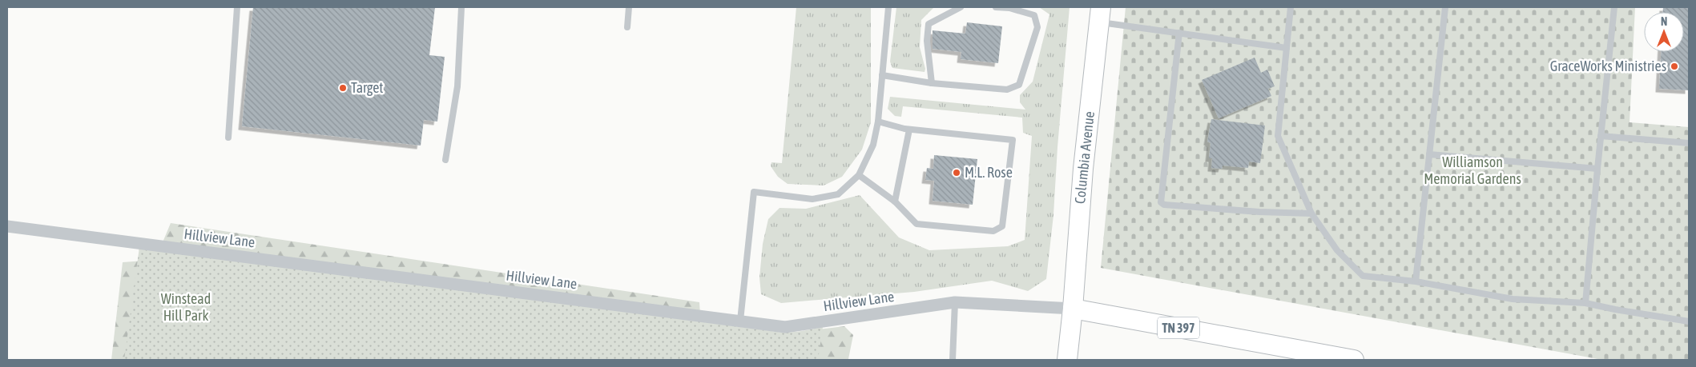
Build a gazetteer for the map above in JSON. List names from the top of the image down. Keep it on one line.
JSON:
{"streets":{"main road":["Columbia Avenue","TN 397"],"street":["Hillview Lane"]},"crossings":[["Columbia Avenue","Hillview Lane"],["Columbia Avenue","TN 397"],["Hillview Lane","TN 397"]],"parks":["Williamson Memorial Gardens","Winstead Hill Park"],"places":["GraceWorks Ministries","Target","M.L. Rose"],"north":"top"}
